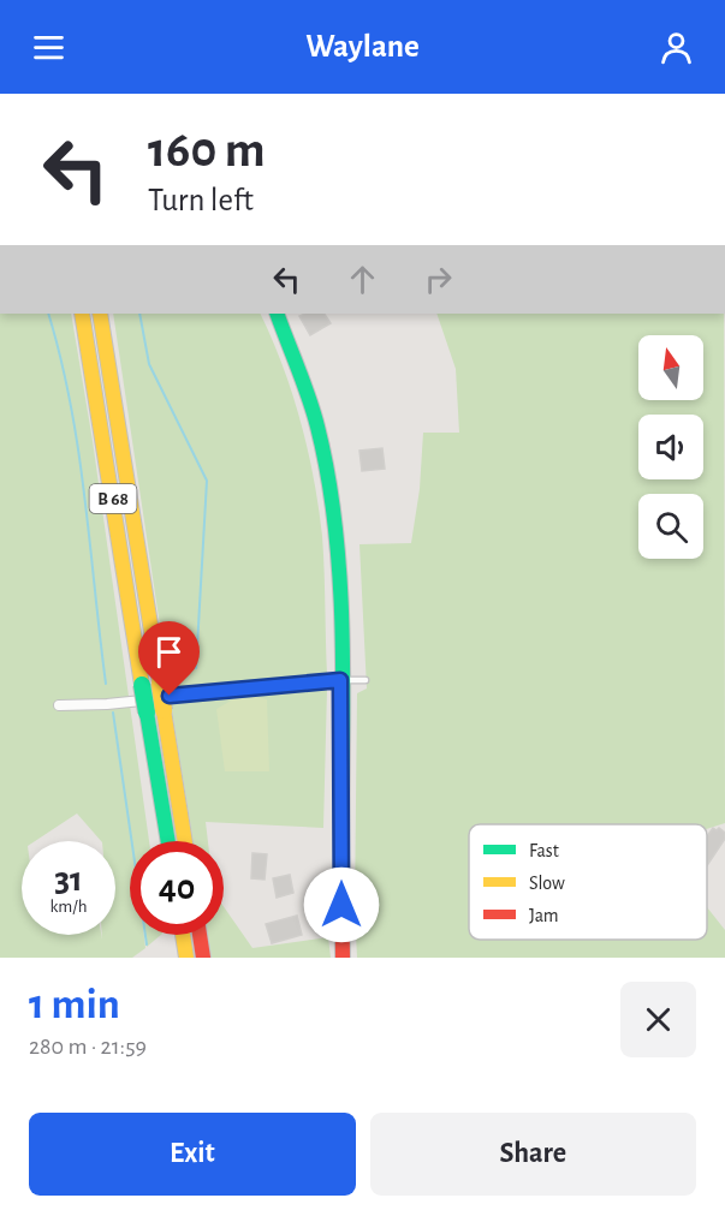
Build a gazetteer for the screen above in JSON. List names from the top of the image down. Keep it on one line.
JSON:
{"streets":{"main road":["B 68"]},"legend":["Fast","Slow","Jam"],"north":"top","page":{"header":"Waylane","turn":["160 m","Turn left"],"speed":"31 km/h","limit":"40","heading":["1 min","280 m · 21:59"],"buttons":["Exit","Share"]}}
